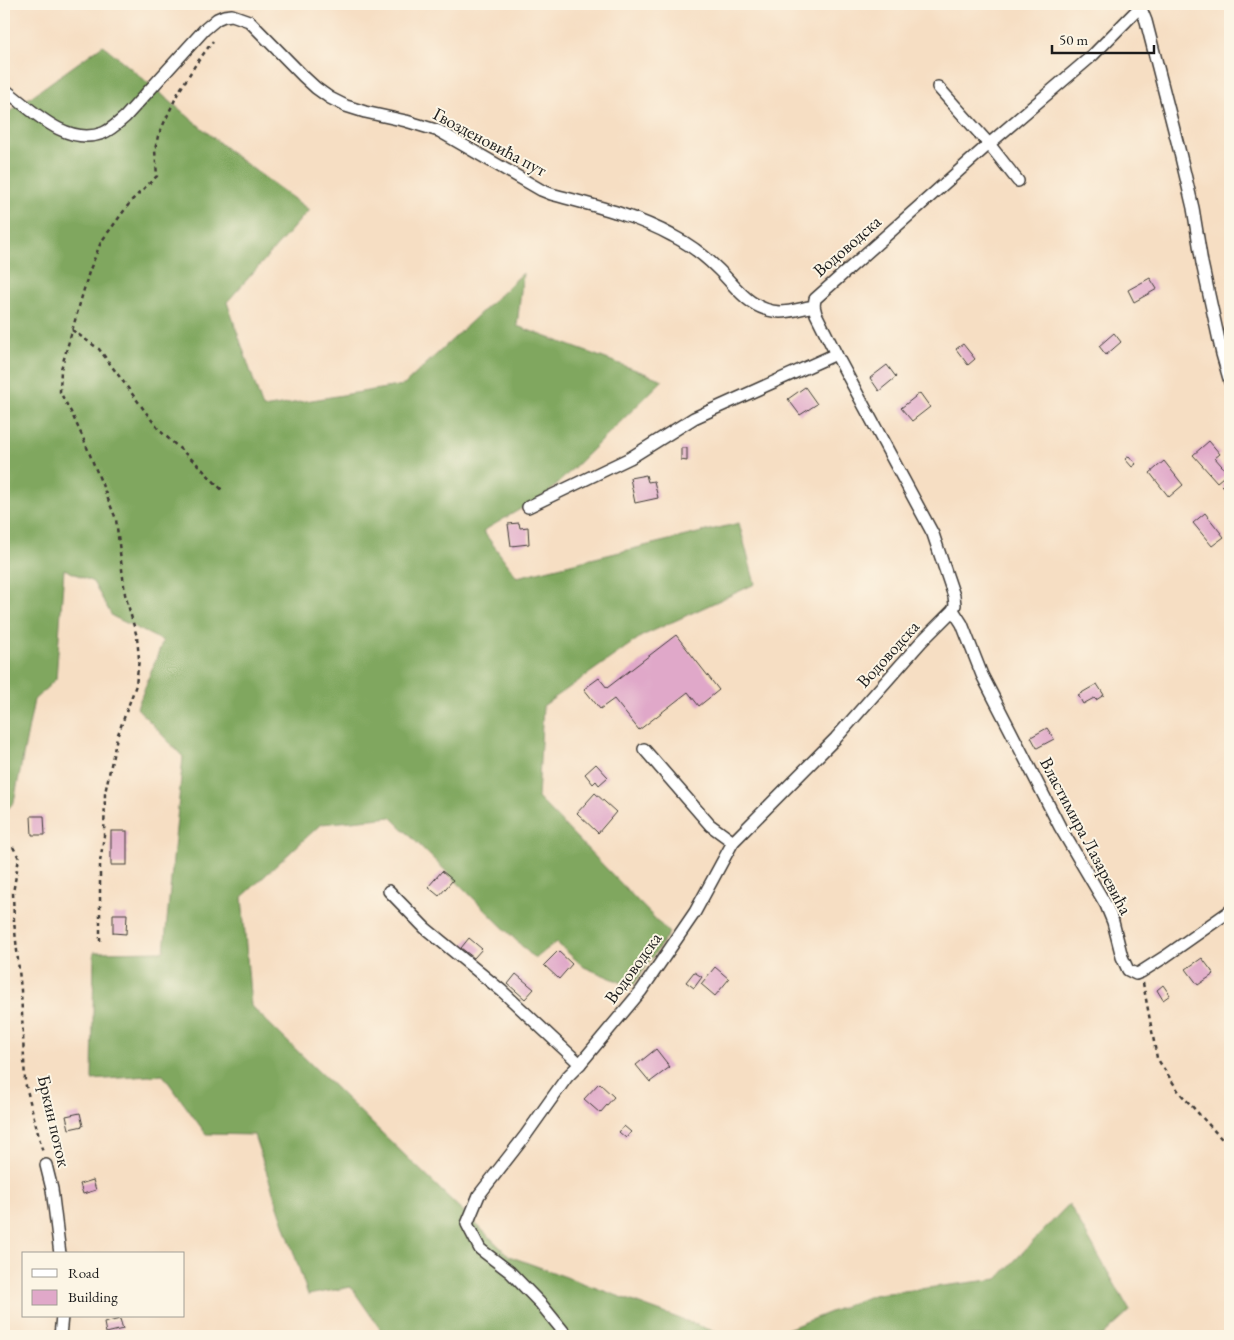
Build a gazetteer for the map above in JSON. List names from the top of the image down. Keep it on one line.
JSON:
{"streets":{"street":["Гвозденовића пут","Водоводска","Властимира Лазаревића","Бркин поток"]},"crossings":[["Гвозденовића пут","Водоводска"],["Водоводска","Властимира Лазаревића"]],"legend":["Road","Building"],"scale_bar":"50 m"}
